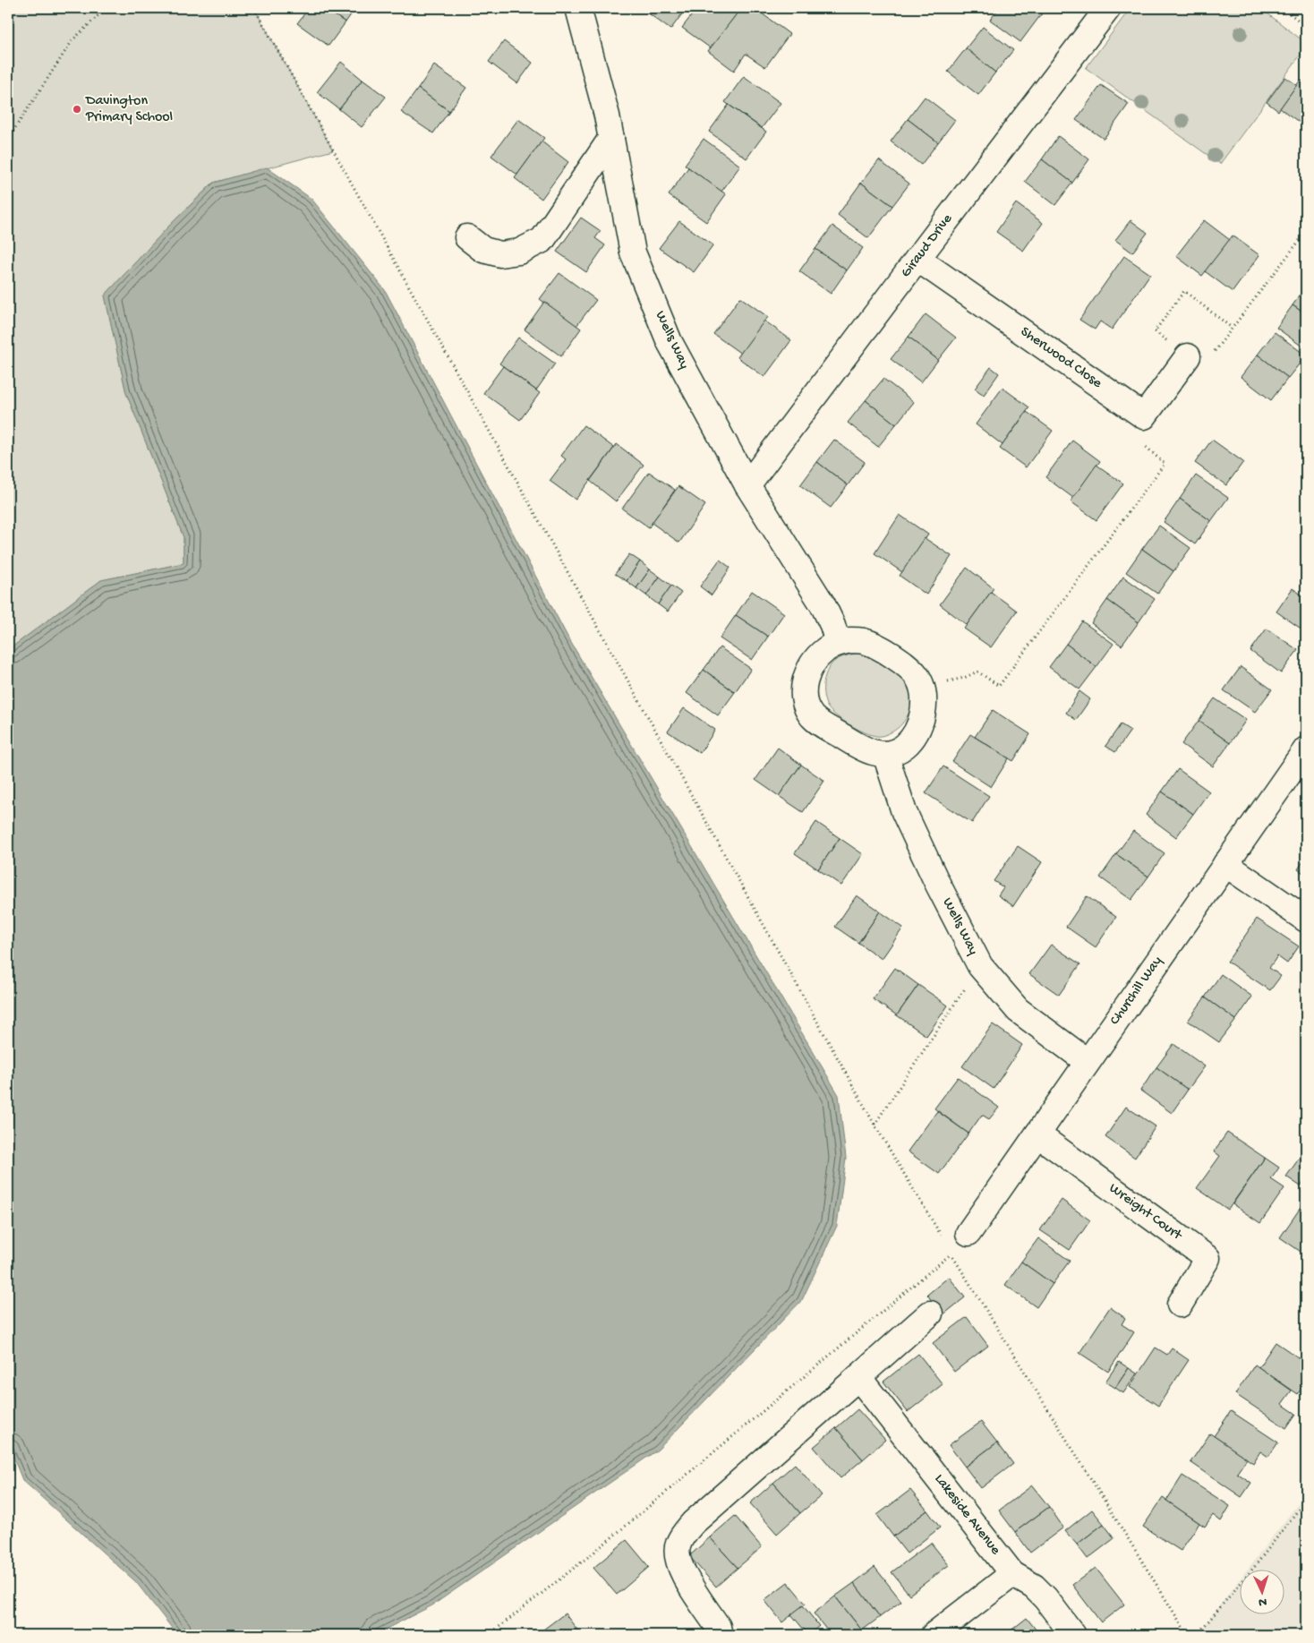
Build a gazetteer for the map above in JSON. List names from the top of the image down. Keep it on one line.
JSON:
{"streets":{"street":["Giraud Drive","Wells Way","Sherwood Close","Churchill Way","Wreight Court","Lakeside Avenue"]},"crossings":[["Giraud Drive","Wells Way"],["Giraud Drive","Sherwood Close"],["Wells Way","Churchill Way"],["Churchill Way","Wreight Court"]],"places":["Davington Primary School"],"north":"bottom"}
